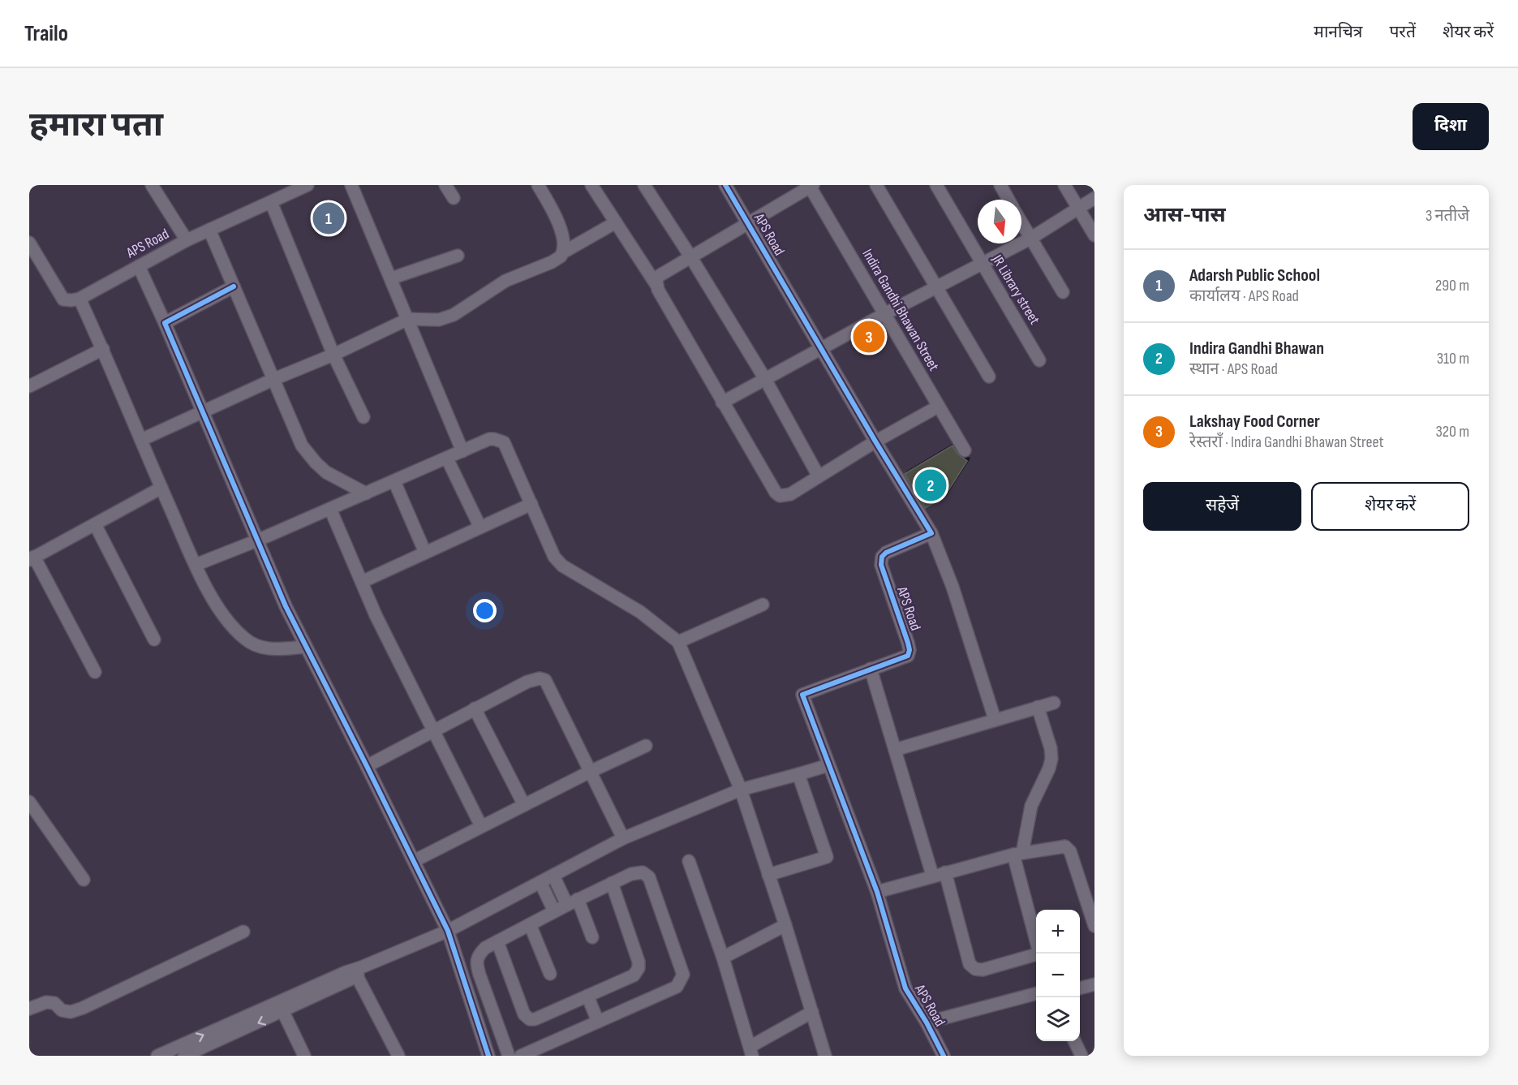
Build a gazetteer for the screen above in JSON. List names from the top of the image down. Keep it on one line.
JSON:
{"streets":{"street":["APS Road","JR Library street","Indira Gandhi Bhawan Street"]},"north":"bottom","page":{"header":"Trailo","nav":["मानचित्र","परतें","शेयर करें"],"buttons":["दिशा",["सहेजें","शेयर करें"]],"title":"हमारा पता","heading":["आस-पास","3 नतीजे"],"pins":["1","3","2"],"list":[{"mark":"1","name":"Adarsh Public School","note":"कार्यालय · APS Road","value":"290 m"},{"mark":"2","name":"Indira Gandhi Bhawan","note":"स्थान · APS Road","value":"310 m"},{"mark":"3","name":"Lakshay Food Corner","note":"रेस्तराँ · Indira Gandhi Bhawan Street","value":"320 m"}],"map_buttons":["+","−"]}}
